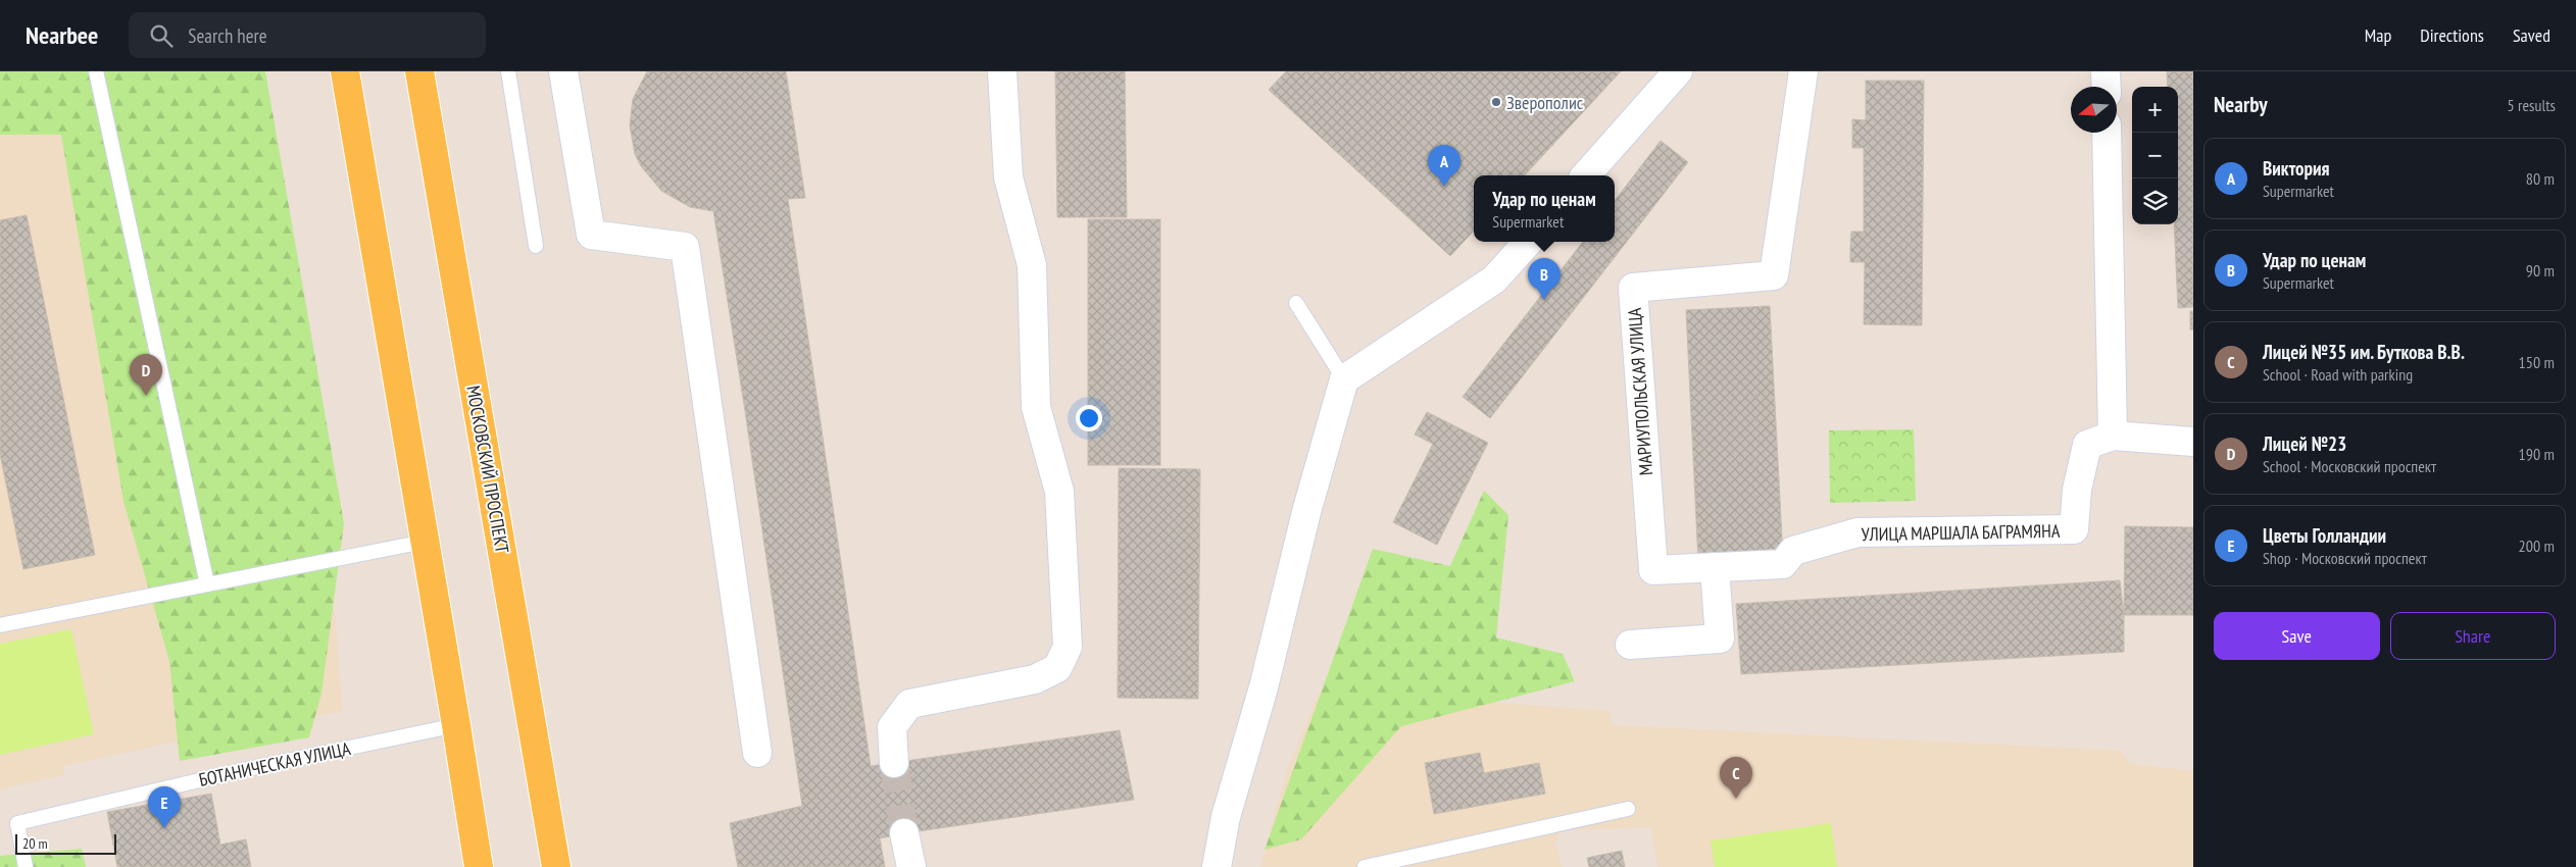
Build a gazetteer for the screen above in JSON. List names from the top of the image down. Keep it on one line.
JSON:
{"streets":{"main road":["МОСКОВСКИЙ ПРОСПЕКТ"],"street":["МАРИУПОЛЬСКАЯ УЛИЦА","УЛИЦА МАРШАЛА БАГРАМЯНА"],"lane":["БОТАНИЧЕСКАЯ УЛИЦА"]},"crossings":[["МАРИУПОЛЬСКАЯ УЛИЦА","УЛИЦА МАРШАЛА БАГРАМЯНА"]],"places":["Зверополис"],"scale_bar":"20 m","north":"left","page":{"header":"Nearbee","search":"Search here","nav":["Map","Directions","Saved"],"heading":["Nearby","5 results"],"map_buttons":["+","−"],"list":[{"mark":"A","name":"Виктория","note":"Supermarket","value":"80 m"},{"mark":"B","name":"Удар по ценам","note":"Supermarket","value":"90 m"},{"mark":"C","name":"Лицей №35 им. Буткова В.В.","note":"School · Road with parking","value":"150 m"},{"mark":"D","name":"Лицей №23","note":"School · Московский проспект","value":"190 m"},{"mark":"E","name":"Цветы Голландии","note":"Shop · Московский проспект","value":"200 m"}],"pins":["A","B","D","C","E"],"popup":["Удар по ценам","Supermarket"],"buttons":["Save","Share"],"scale":"20 m"}}
